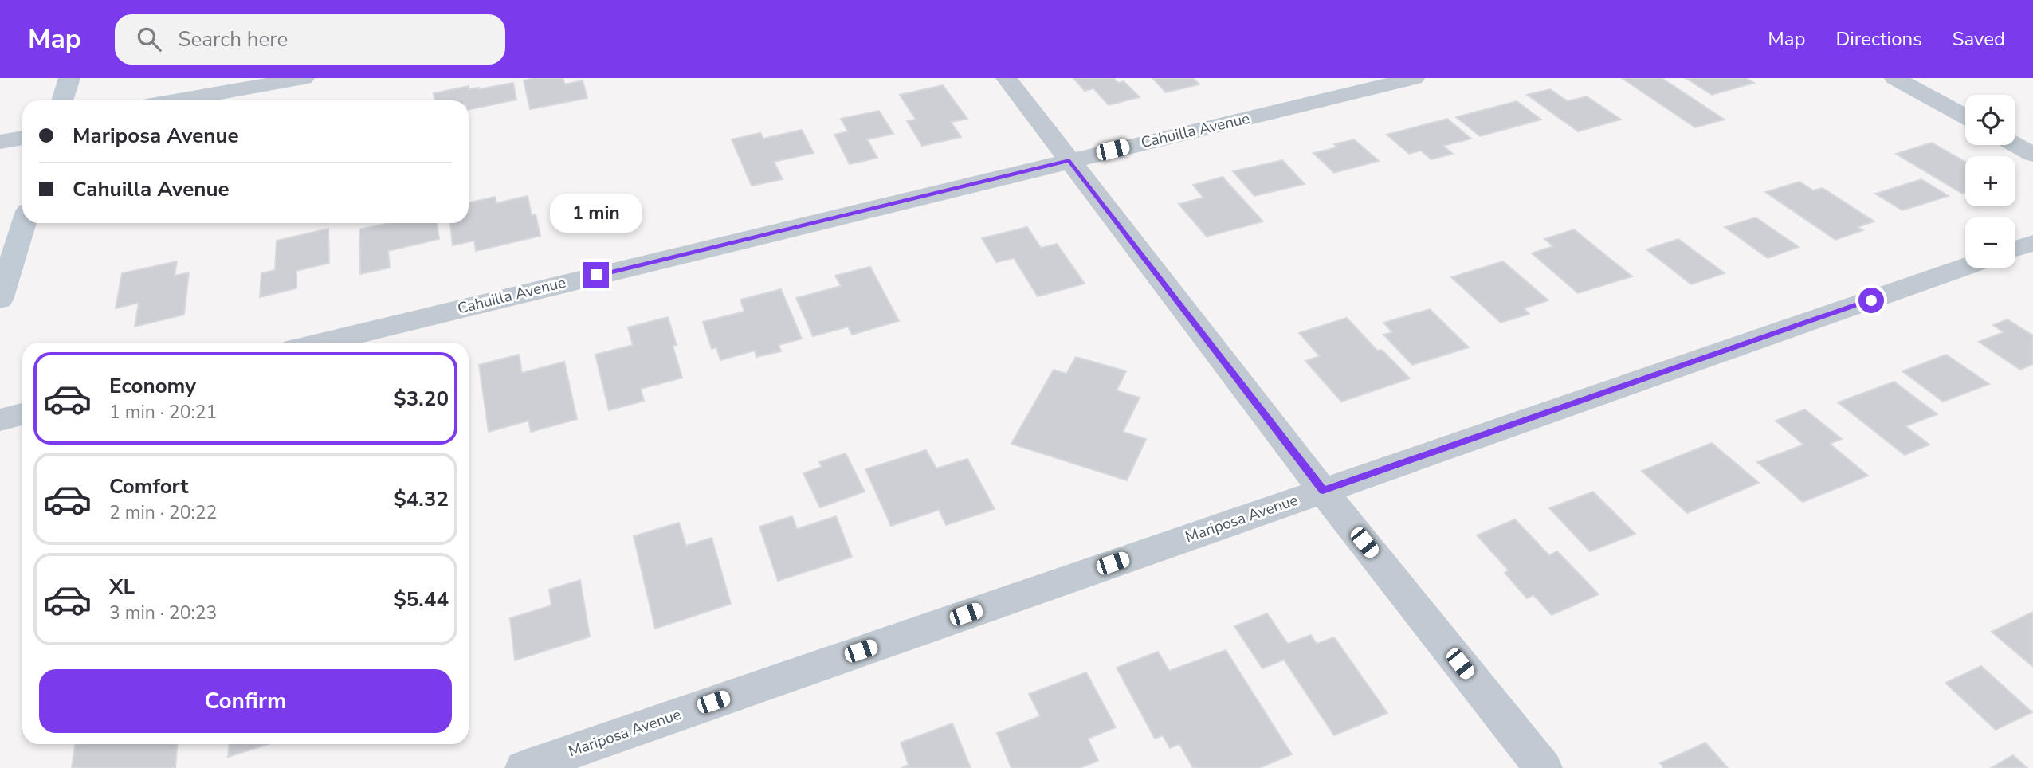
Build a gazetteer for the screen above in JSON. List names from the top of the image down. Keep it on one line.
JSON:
{"streets":{"street":["Cahuilla Avenue","Mariposa Avenue"]},"page":{"header":"Map","search":"Search here","nav":["Map","Directions","Saved"],"map_buttons":["+","−"],"banner":["Mariposa Avenue","Cahuilla Avenue"],"bubble":"1 min","list":[{"name":"Economy","note":"1 min · 20:21","value":"$3.20"},{"name":"Comfort","note":"2 min · 20:22","value":"$4.32"},{"name":"XL","note":"3 min · 20:23","value":"$5.44"}],"buttons":"Confirm"}}
